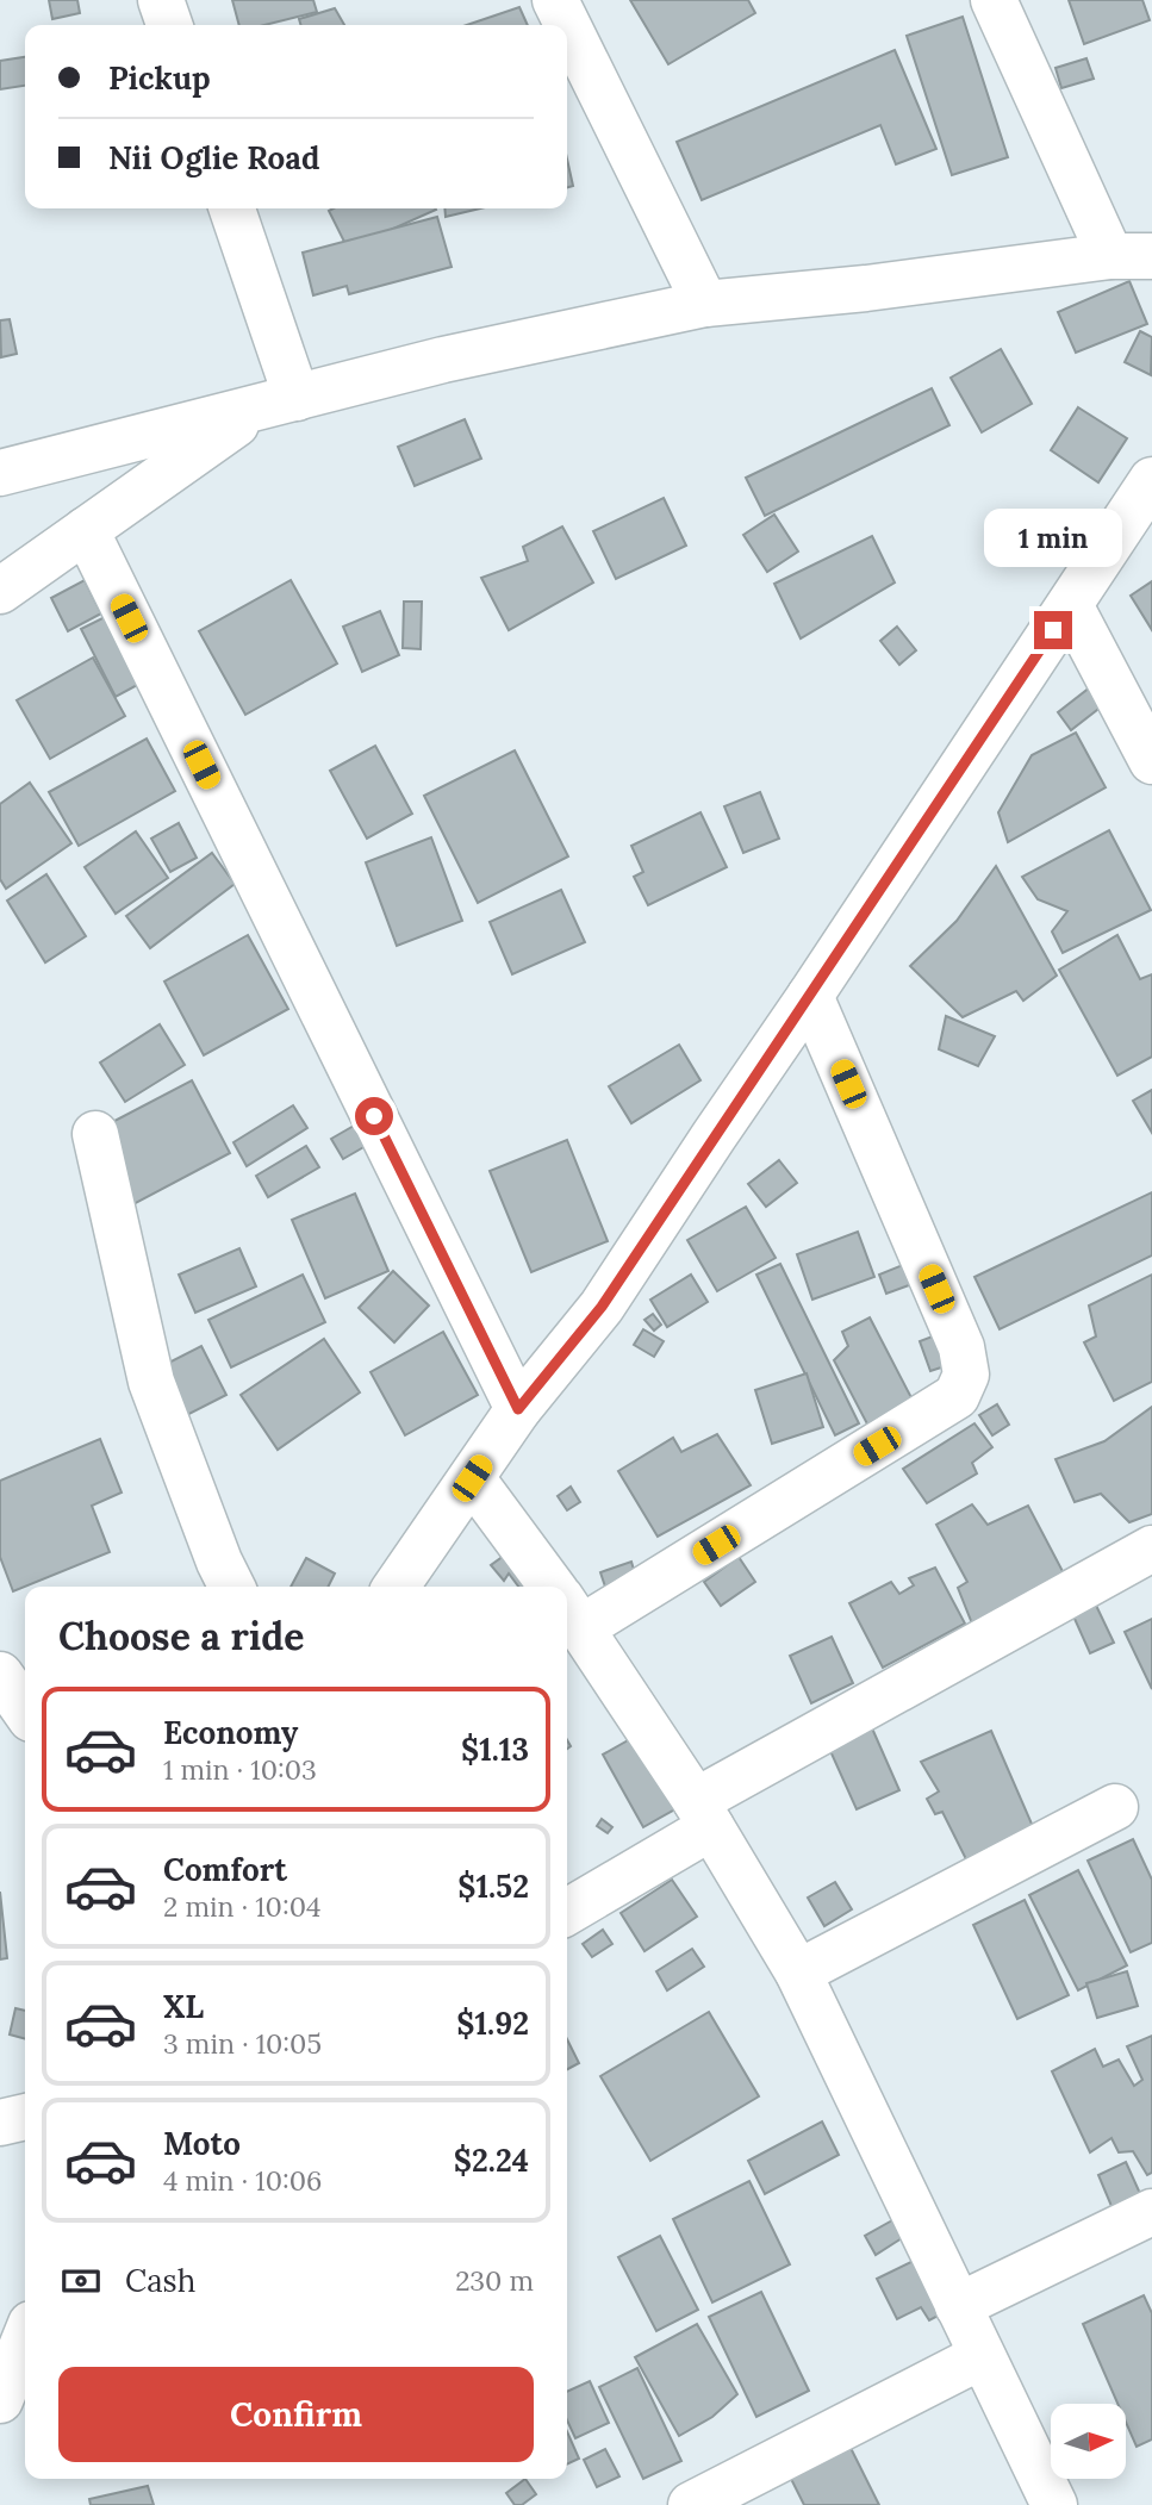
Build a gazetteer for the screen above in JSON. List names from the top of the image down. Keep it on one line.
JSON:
{"north":"right","page":{"banner":["Pickup","Nii Oglie Road"],"bubble":"1 min","heading":"Choose a ride","list":[{"name":"Economy","note":"1 min · 10:03","value":"$1.13"},{"name":"Comfort","note":"2 min · 10:04","value":"$1.52"},{"name":"XL","note":"3 min · 10:05","value":"$1.92"},{"name":"Moto","note":"4 min · 10:06","value":"$2.24"}],"pay":["Cash","230 m"],"buttons":"Confirm"}}
